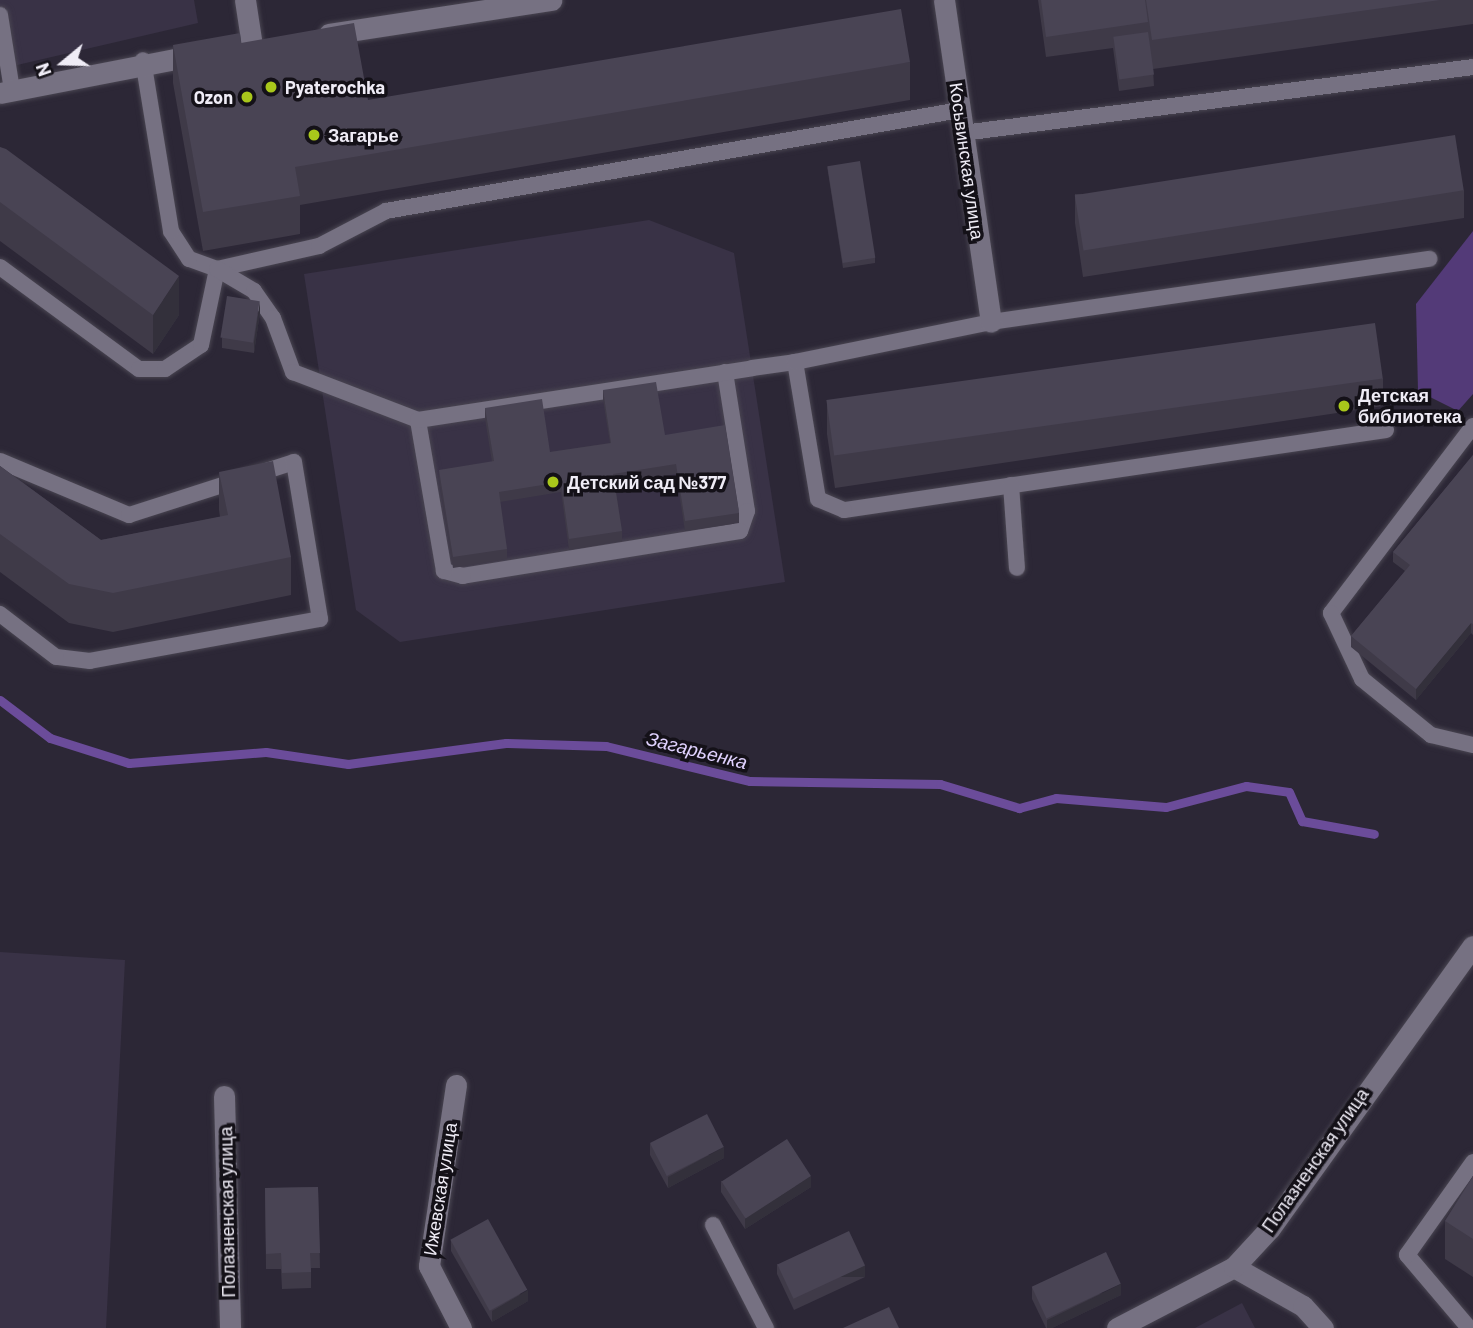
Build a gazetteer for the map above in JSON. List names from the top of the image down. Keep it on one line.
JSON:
{"streets":{"street":["Косьвинская улица","Полазненская улица","Ижевская улица"]},"water":["Загарьенка"],"places":["Pyaterochka","Ozon","Загарье","Детская библиотека","Детский сад №377"],"north":"left"}
